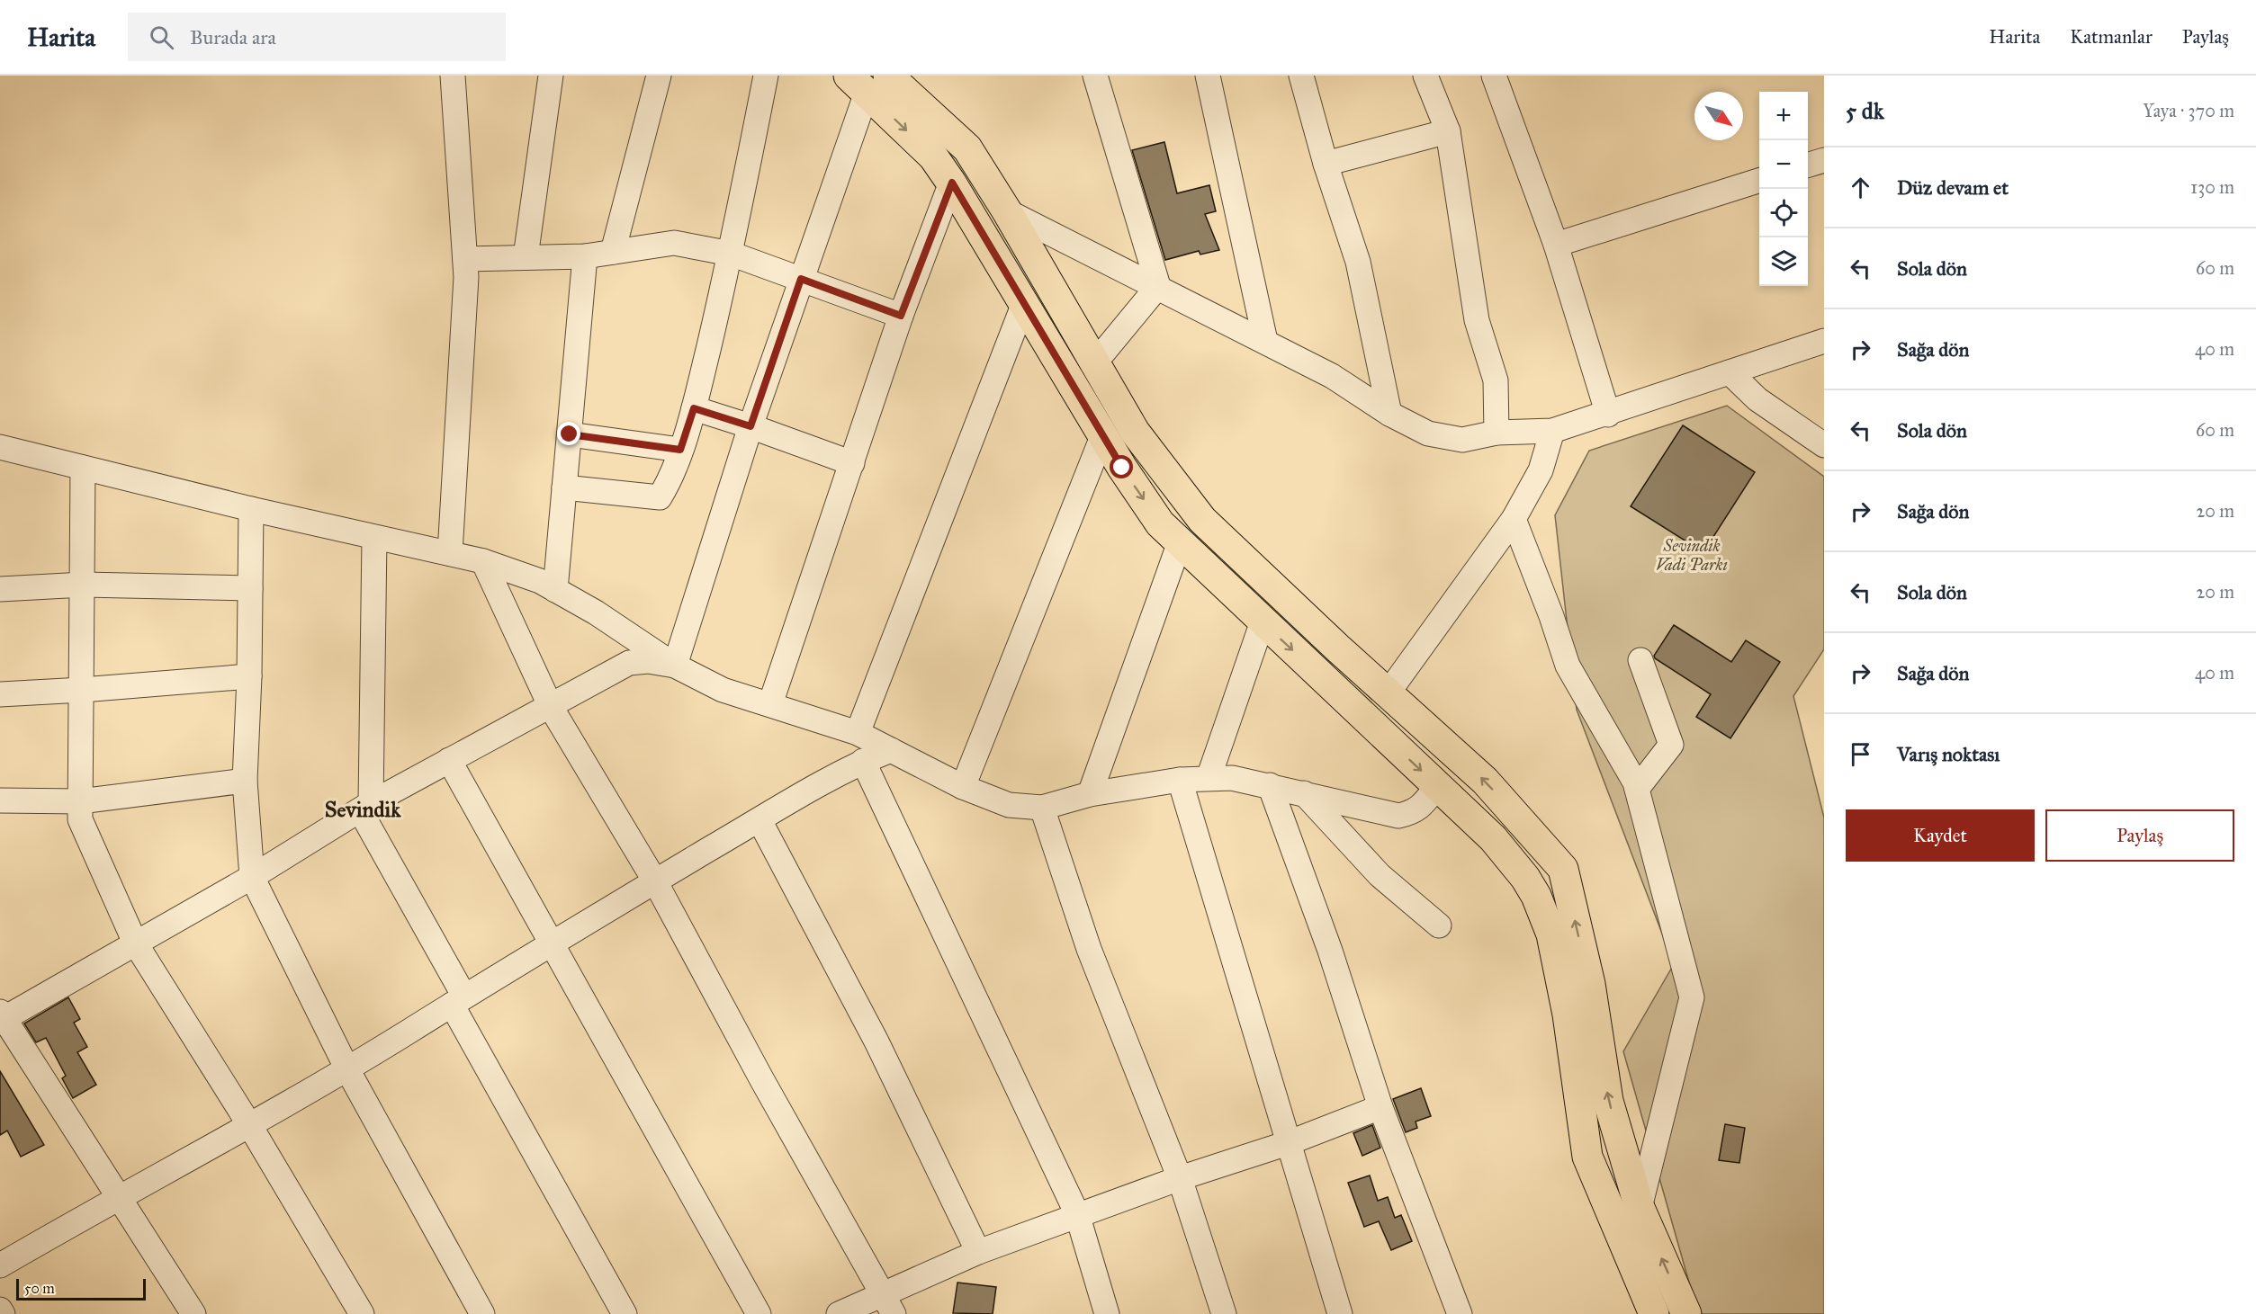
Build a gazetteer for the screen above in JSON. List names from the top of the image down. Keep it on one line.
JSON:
{"districts":["Sevindik"],"parks":["Sevindik Vadi Parkı"],"scale_bar":"50 m","north":"bottom right","page":{"header":"Harita","search":"Burada ara","nav":["Harita","Katmanlar","Paylaş"],"heading":["5 dk","Yaya · 370 m"],"map_buttons":["+","−"],"list":[["Düz devam et","130 m"],["Sola dön","60 m"],["Sağa dön","40 m"],["Sola dön","60 m"],["Sağa dön","20 m"],["Sola dön","20 m"],["Sağa dön","40 m"],"Varış noktası"],"buttons":["Kaydet","Paylaş"],"scale":"50 m"}}
